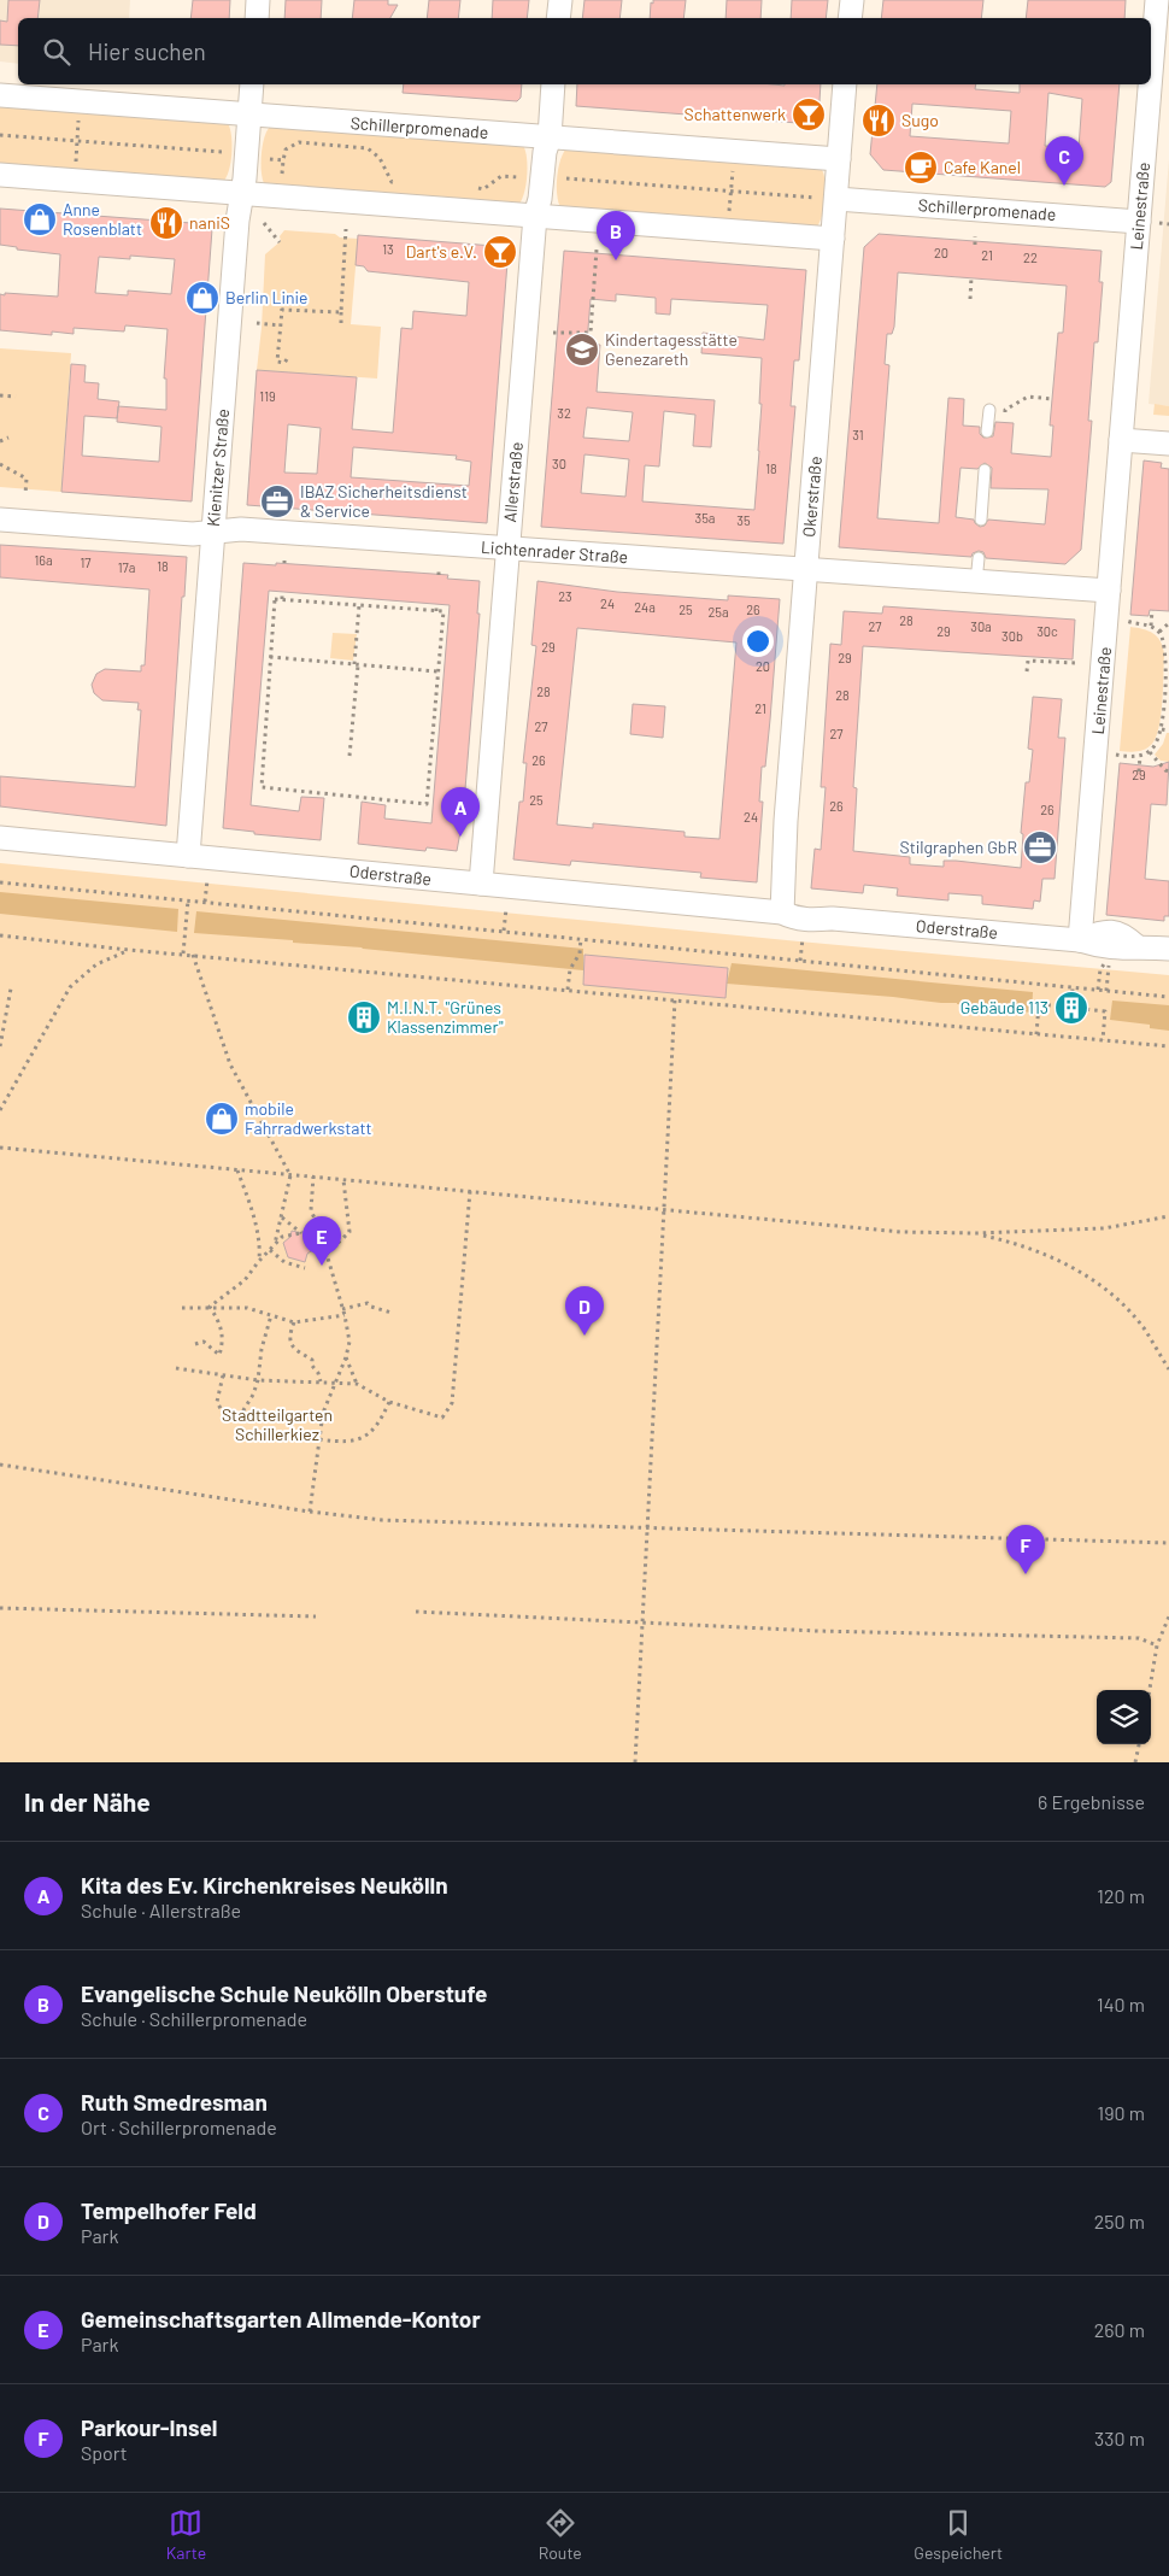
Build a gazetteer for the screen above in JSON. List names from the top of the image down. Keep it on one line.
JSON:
{"streets":{"street":["Schillerpromenade","Leinestraße","Kienitzer Straße","Allerstraße","Okerstraße","Lichtenrader Straße","Oderstraße"]},"crossings":[["Schillerpromenade","Leinestraße"],["Schillerpromenade","Kienitzer Straße"],["Schillerpromenade","Allerstraße"],["Schillerpromenade","Okerstraße"],["Leinestraße","Lichtenrader Straße"],["Leinestraße","Oderstraße"],["Kienitzer Straße","Lichtenrader Straße"],["Kienitzer Straße","Oderstraße"],["Allerstraße","Lichtenrader Straße"],["Allerstraße","Oderstraße"],["Okerstraße","Lichtenrader Straße"],["Okerstraße","Oderstraße"]],"parks":["Stadtteilgarten Schillerkiez"],"places":{"bar":["Schattenwerk","Dart's e.V."],"restaurant":["Sugo","naniS"],"cafe":["Cafe Kanel"],"shop":["Anne Rosenblatt","Berlin Linie","mobile Fahrradwerkstatt"],"school or university":["Kindertagesstätte Genezareth"],"office":["IBAZ Sicherheitsdienst & Service","Stilgraphen GbR"],"building":["Gebäude 113","M.I.N.T. \"Grünes Klassenzimmer\""]},"house_numbers":["13","20","21","22","119","32","31","30","18","35a","35","16a","17","18","17a","23","24","24a","25","26","25a","28","27","30a","29","30c","30b","29","29","20","28","28","21","27","27","26","29","25","26","26","24"],"page":{"search":"Hier suchen","pins":["C","B","A","E","D","F"],"heading":["In der Nähe","6 Ergebnisse"],"list":[{"mark":"A","name":"Kita des Ev. Kirchenkreises Neukölln","note":"Schule · Allerstraße","value":"120 m"},{"mark":"B","name":"Evangelische Schule Neukölln Oberstufe","note":"Schule · Schillerpromenade","value":"140 m"},{"mark":"C","name":"Ruth Smedresman","note":"Ort · Schillerpromenade","value":"190 m"},{"mark":"D","name":"Tempelhofer Feld","note":"Park","value":"250 m"},{"mark":"E","name":"Gemeinschaftsgarten Allmende-Kontor","note":"Park","value":"260 m"},{"mark":"F","name":"Parkour-Insel","note":"Sport","value":"330 m"}],"nav":["Karte","Route","Gespeichert"]}}
